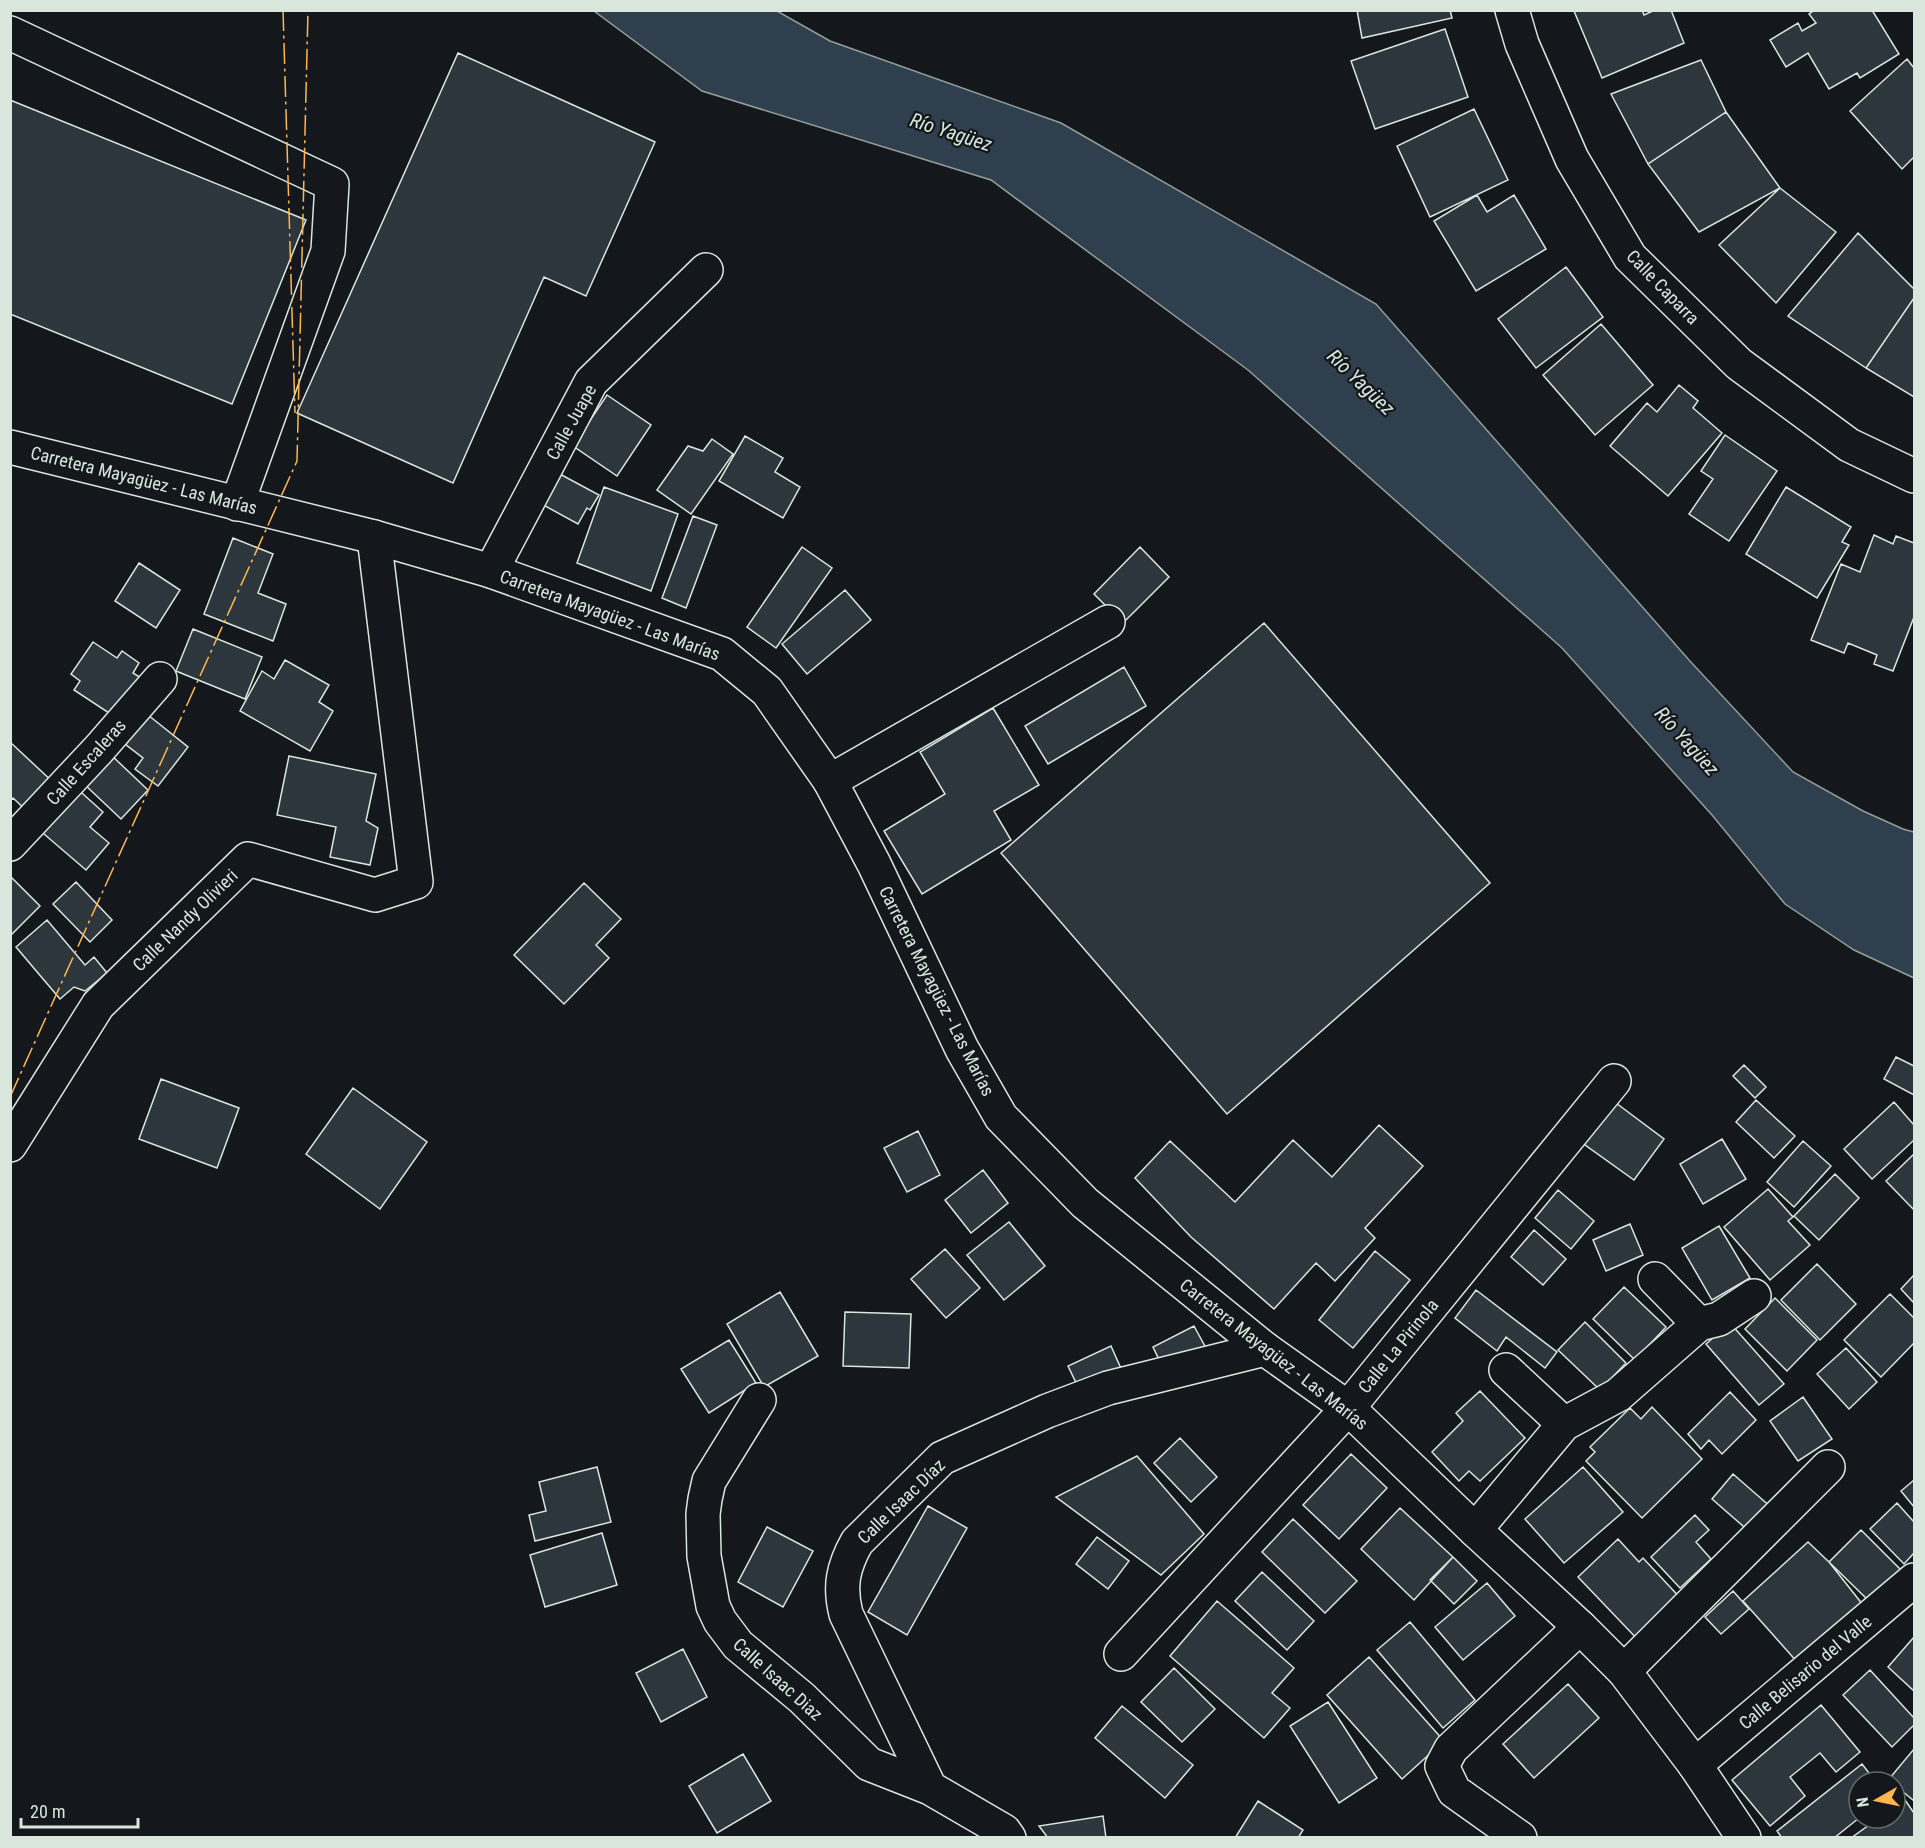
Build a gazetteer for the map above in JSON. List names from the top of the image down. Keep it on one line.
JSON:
{"streets":{"street":["Calle Caparra","Calle Juape","Carretera Mayagüez - Las Marías","Calle Escaleras","Calle Nandy Olivieri","Calle La Pirinola","Calle Isaac Díaz","Calle Belisario del Valle","Calle Isaac Diaz"]},"crossings":[["Calle Juape","Carretera Mayagüez - Las Marías"],["Carretera Mayagüez - Las Marías","Calle Nandy Olivieri"],["Carretera Mayagüez - Las Marías","Calle La Pirinola"],["Carretera Mayagüez - Las Marías","Calle Isaac Díaz"],["Carretera Mayagüez - Las Marías","Calle Belisario del Valle"],["Calle Isaac Díaz","Calle Isaac Diaz"]],"water":["Río Yagüez"],"scale_bar":"20 m","north":"left"}
